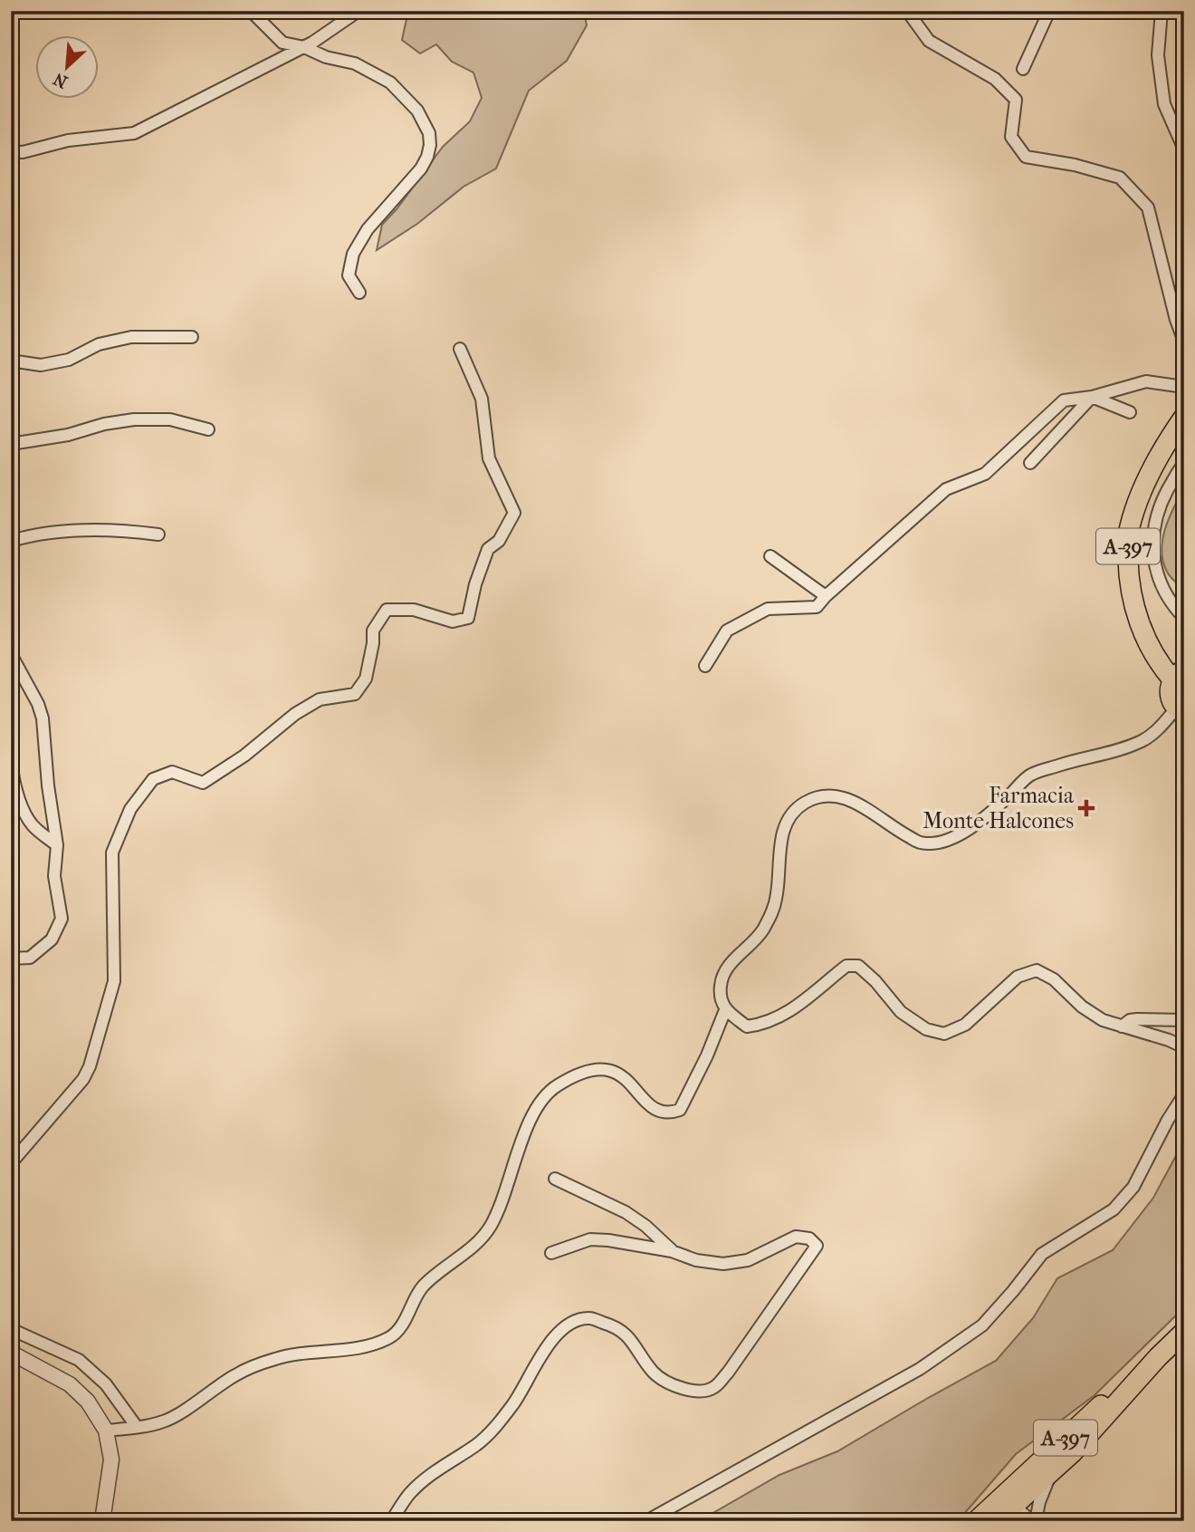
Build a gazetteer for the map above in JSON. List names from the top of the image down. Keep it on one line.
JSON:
{"streets":{"main road":["A-397"]},"places":{"health":["Farmacia Monte Halcones"]},"north":"bottom left"}
